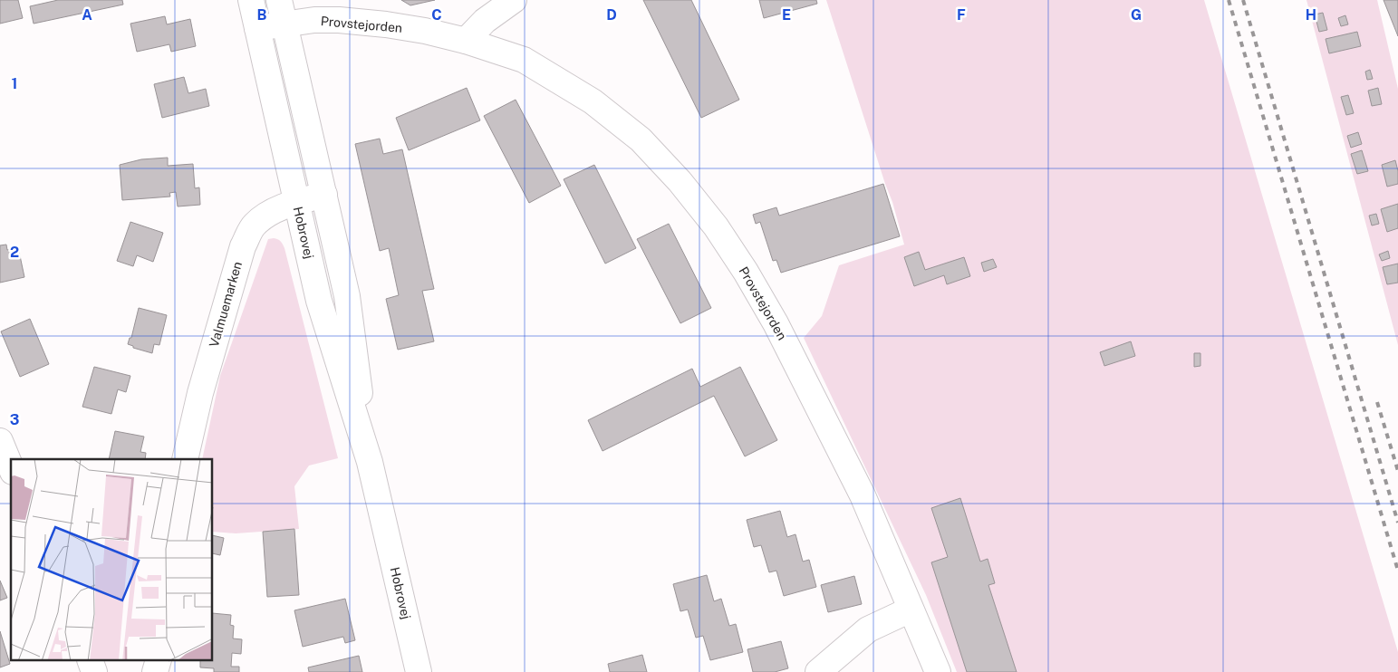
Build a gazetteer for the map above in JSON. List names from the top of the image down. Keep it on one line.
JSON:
{"streets":{"street":["Provstejorden","Hobrovej","Valmuemarken"]},"crossings":[["Provstejorden","Hobrovej"],["Hobrovej","Valmuemarken"]],"grid":{"columns":["A","B","C","D","E","F","G","H"],"rows":["1","2","3"]}}
